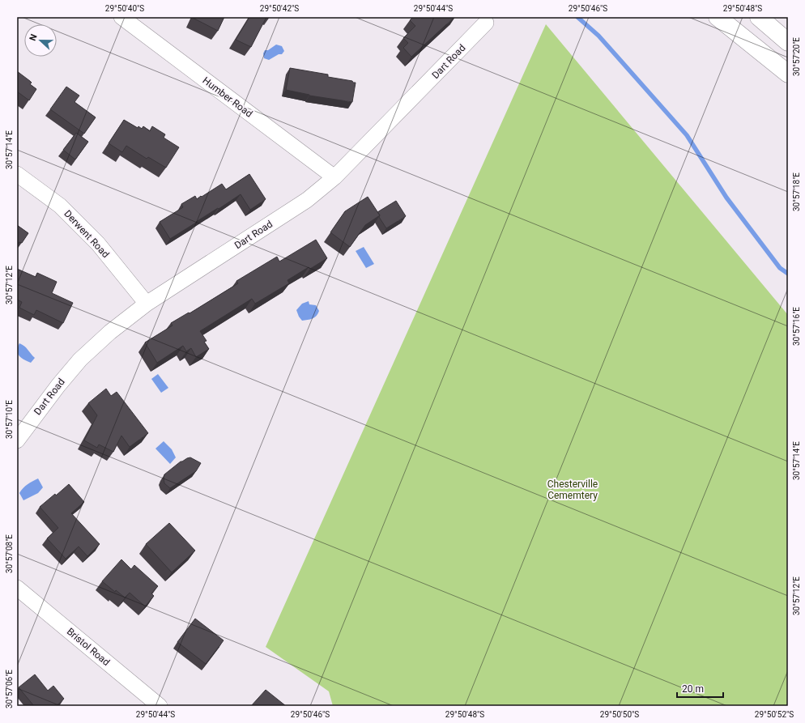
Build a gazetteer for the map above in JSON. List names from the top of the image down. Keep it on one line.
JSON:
{"streets":{"street":["Dart Road","Humber Road","Derwent Road","Bristol Road"]},"crossings":[["Dart Road","Humber Road"],["Dart Road","Derwent Road"]],"parks":["Chesterville Cememtery"],"scale_bar":"20 m","north":"left","coordinates":["29°50'40\"S","29°50'42\"S","29°50'44\"S","29°50'46\"S","29°50'48\"S","30°57'20\"E","30°57'14\"E","30°57'18\"E","30°57'12\"E","30°57'16\"E","30°57'10\"E","30°57'08\"E","30°57'06\"E","29°50'50\"S","29°50'52\"S"]}
